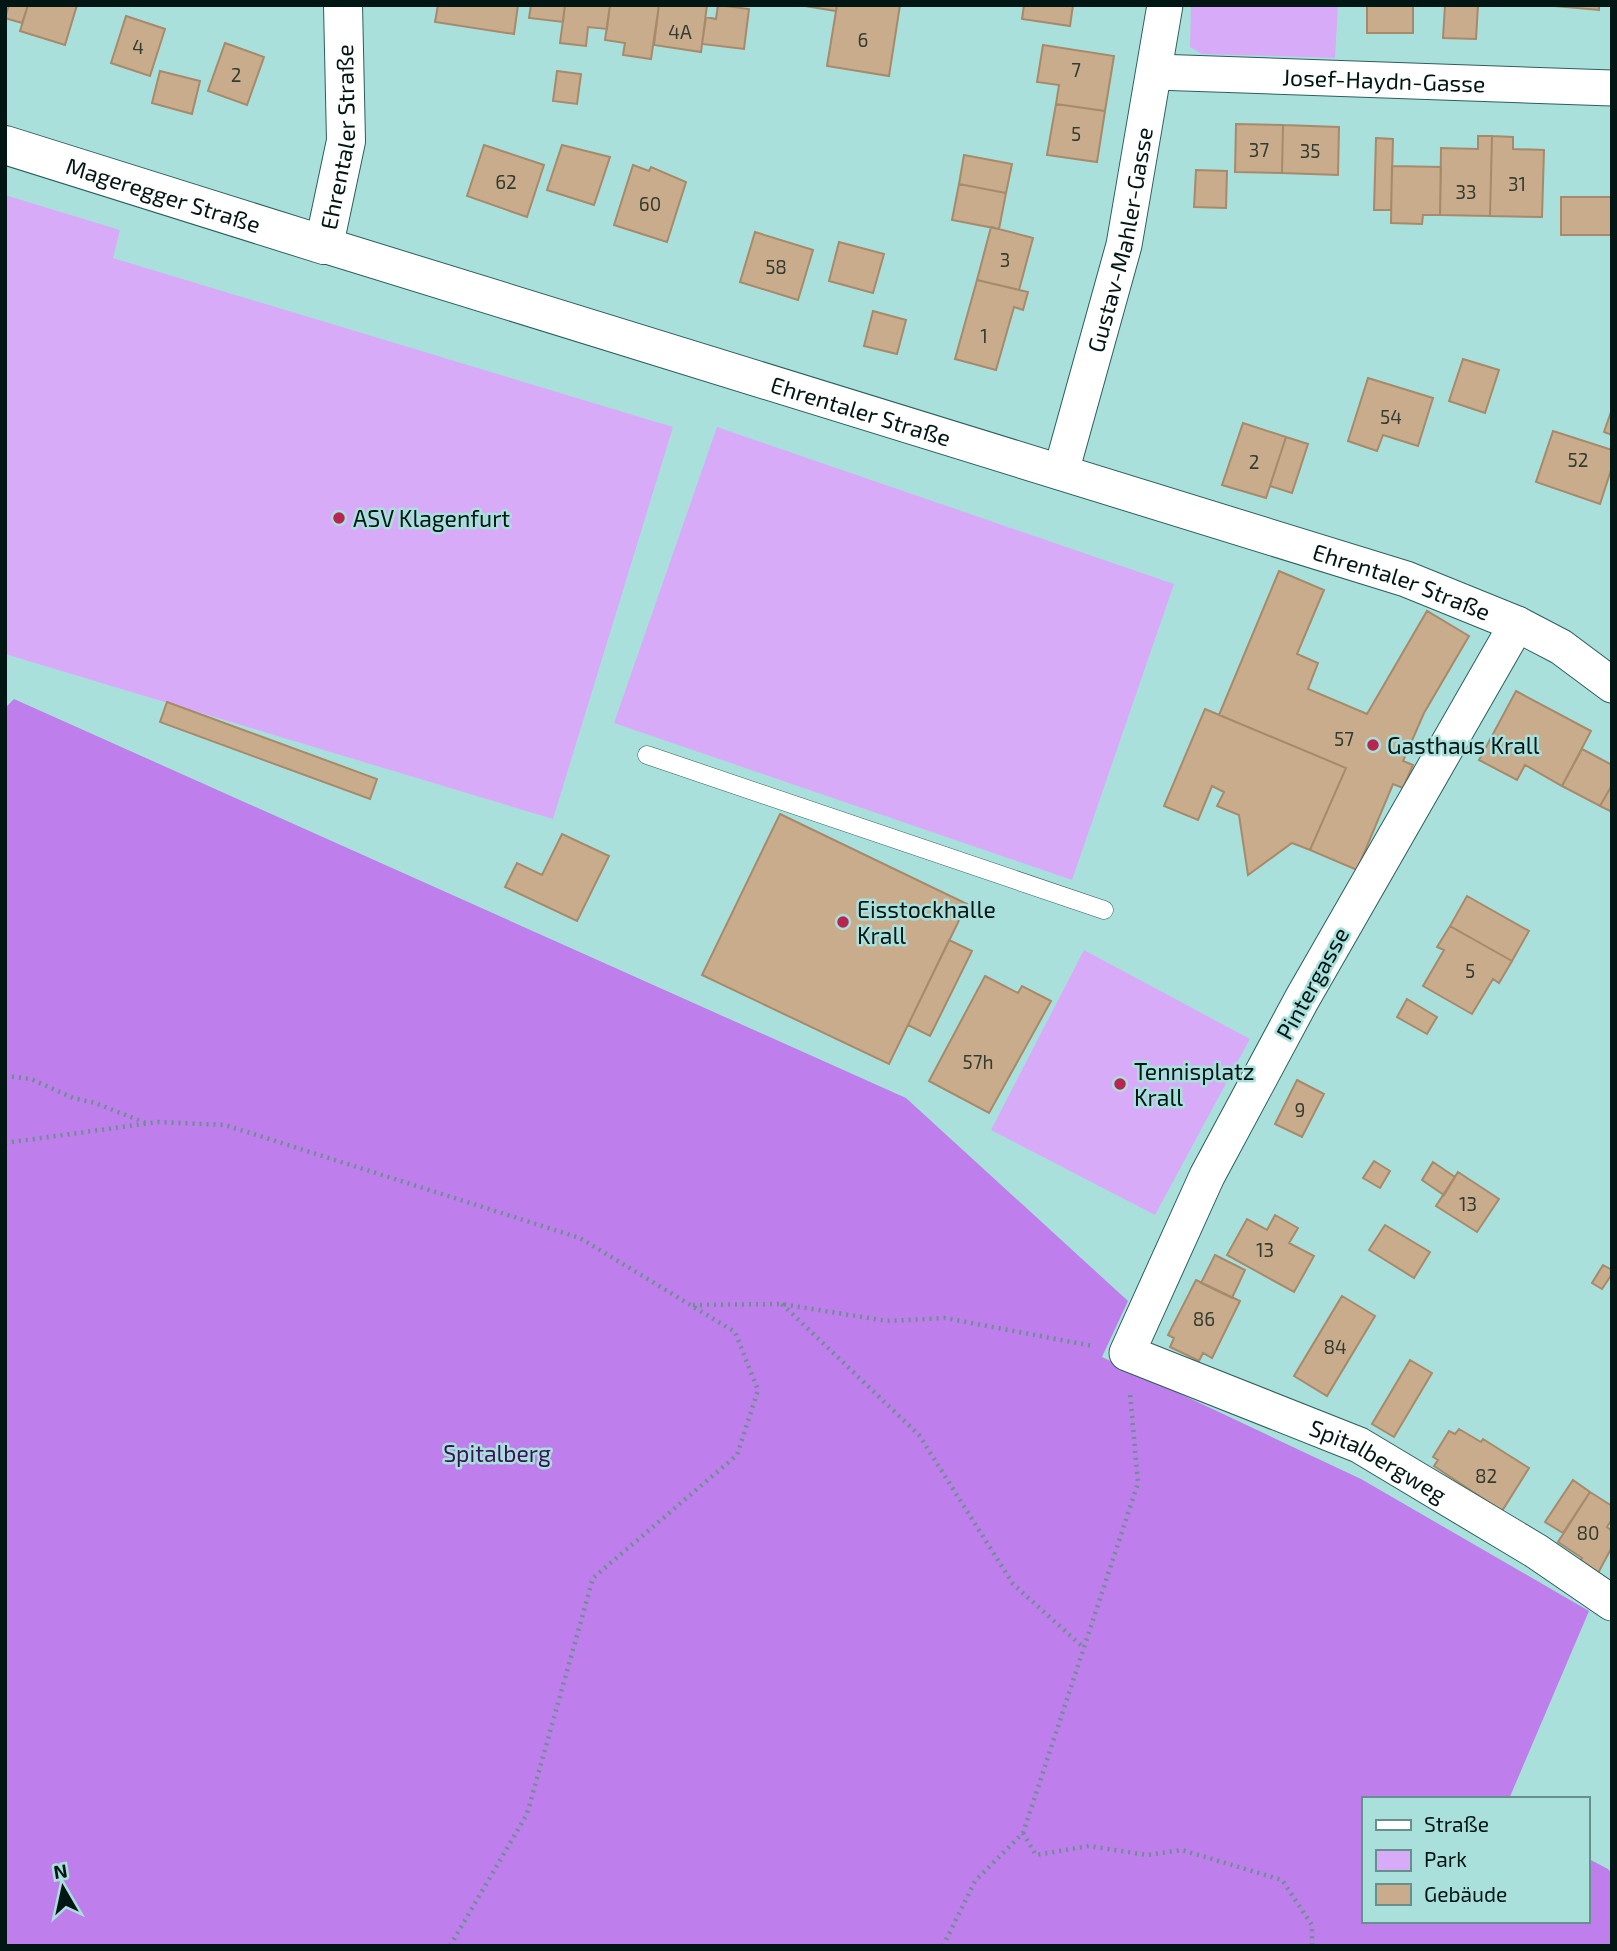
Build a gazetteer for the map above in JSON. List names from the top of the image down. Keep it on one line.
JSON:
{"streets":{"street":["Josef-Haydn-Gasse","Ehrentaler Straße","Mageregger Straße","Gustav-Mahler-Gasse","Pintergasse","Spitalbergweg"]},"crossings":[["Josef-Haydn-Gasse","Gustav-Mahler-Gasse"],["Ehrentaler Straße","Mageregger Straße"],["Ehrentaler Straße","Gustav-Mahler-Gasse"],["Ehrentaler Straße","Pintergasse"],["Pintergasse","Spitalbergweg"]],"parks":["Spitalberg"],"places":["ASV Klagenfurt","Gasthaus Krall","Eisstockhalle Krall","Tennisplatz Krall"],"house_numbers":["4A","6","4","7","2","5","37","35","62","31","33","60","3","58","1","54","52","2","57","5","57h","9","13","13","86","84","82","80"],"legend":["Straße","Park","Gebäude"],"north":"top"}
